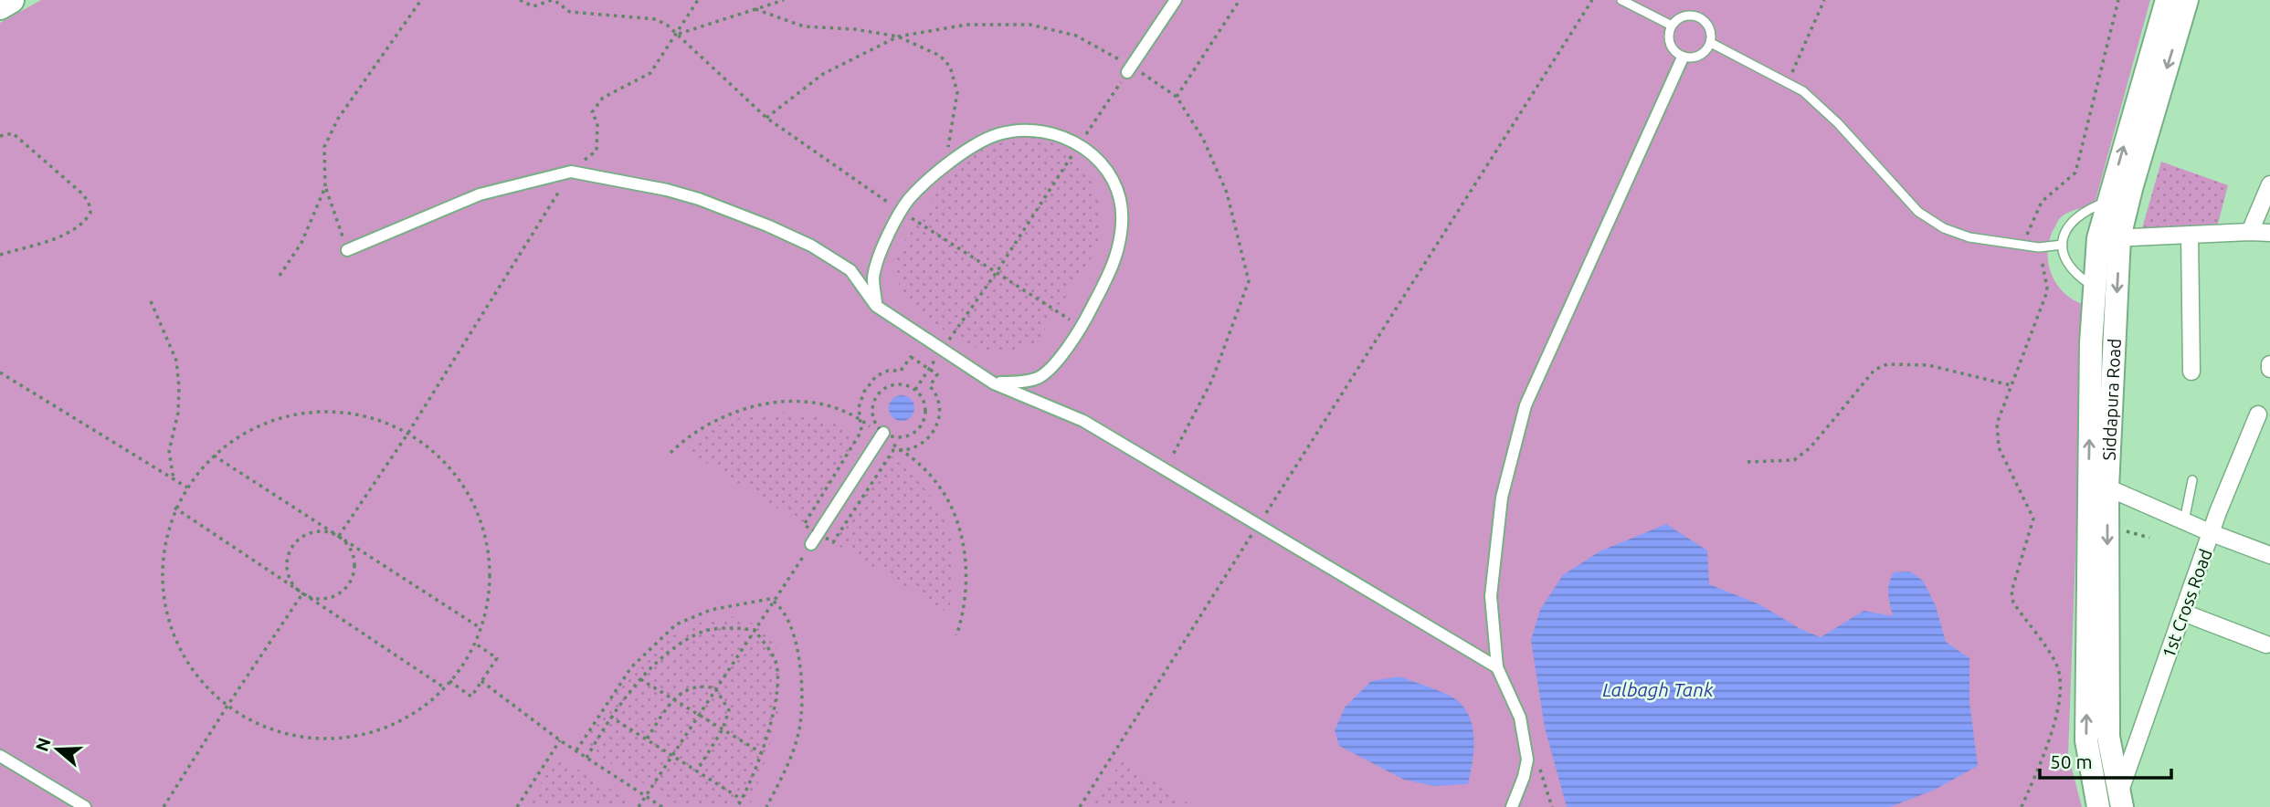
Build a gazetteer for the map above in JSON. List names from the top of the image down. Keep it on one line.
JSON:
{"streets":{"main road":["Siddapura Road"],"street":["1st Cross Road"]},"crossings":[["Siddapura Road","1st Cross Road"]],"water":["Lalbagh Tank"],"scale_bar":"50 m","north":"left"}
